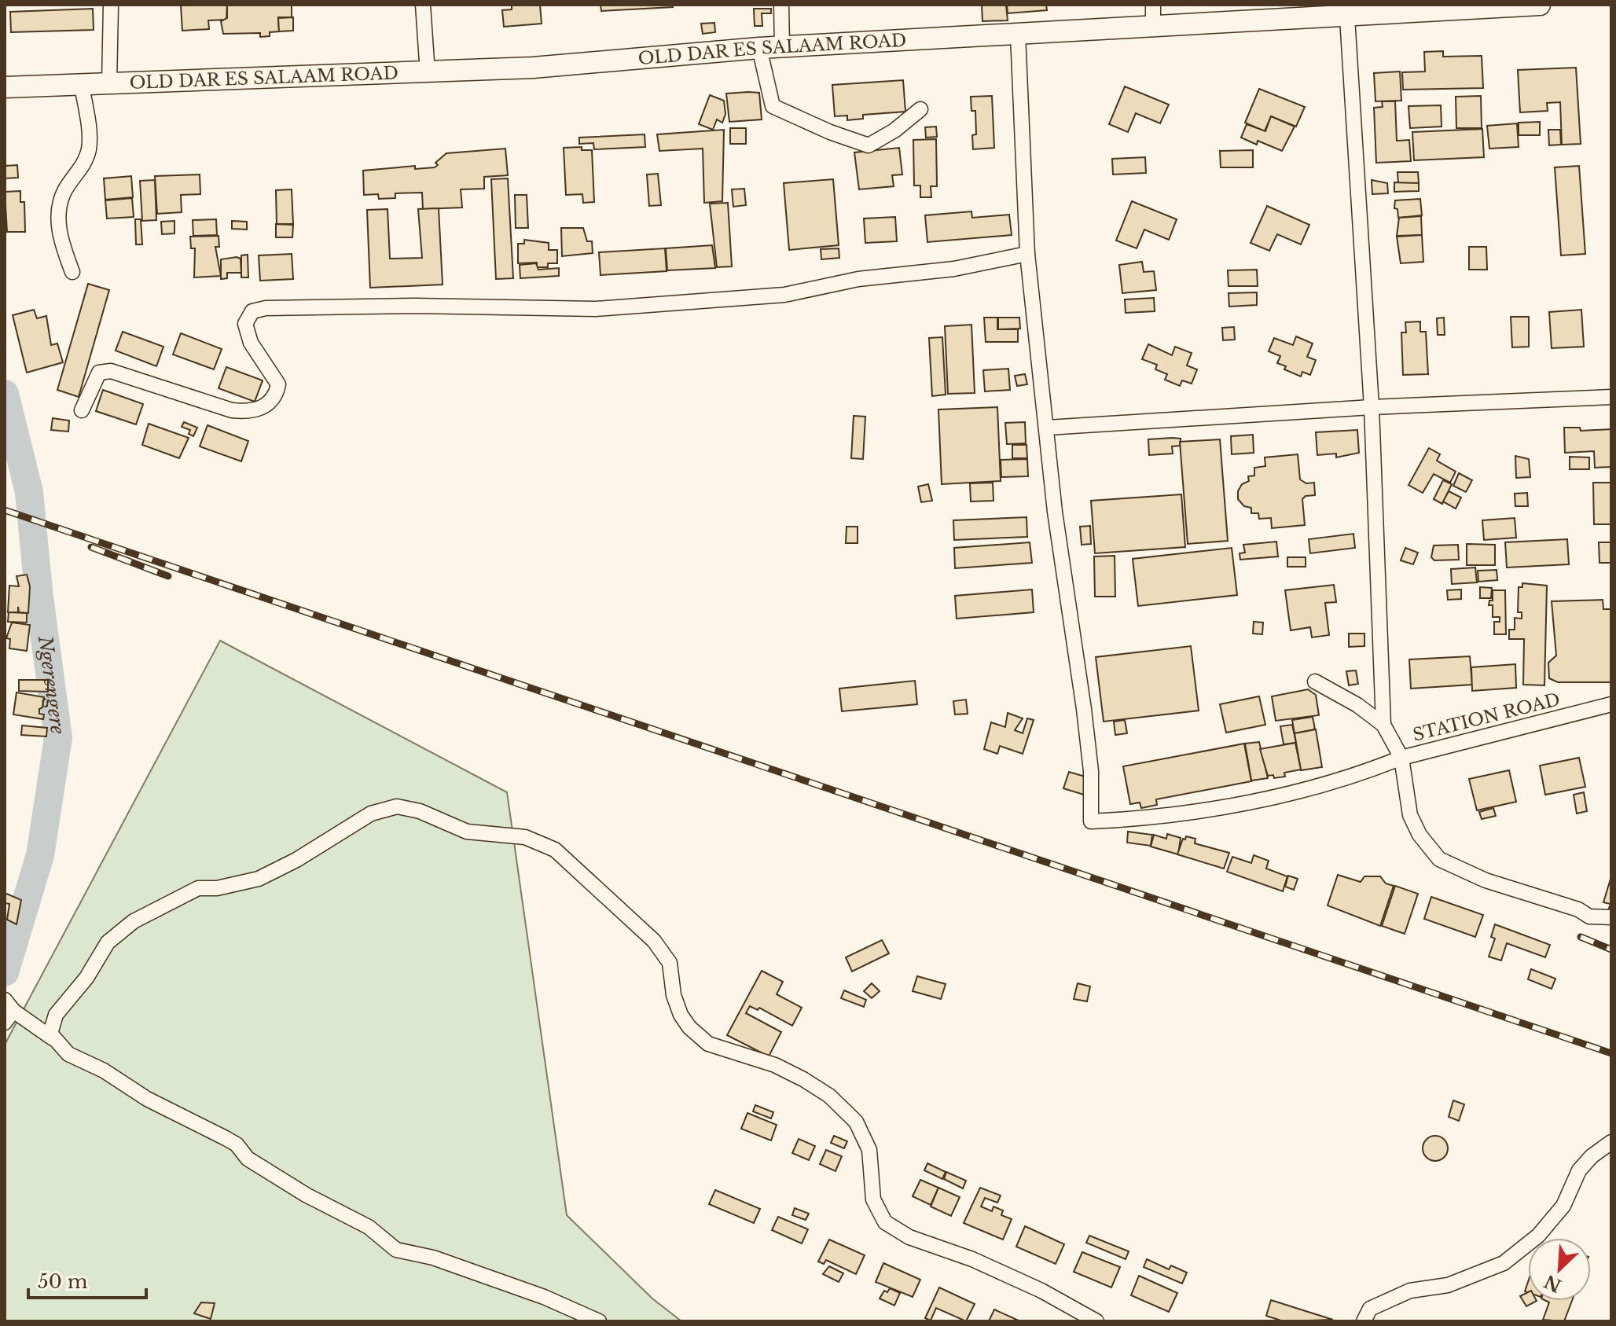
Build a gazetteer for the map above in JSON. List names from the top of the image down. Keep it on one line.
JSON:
{"streets":{"main road":["OLD DAR ES SALAAM ROAD"],"street":["STATION ROAD"]},"water":["Ngerengere"],"scale_bar":"50 m","north":"bottom left"}
